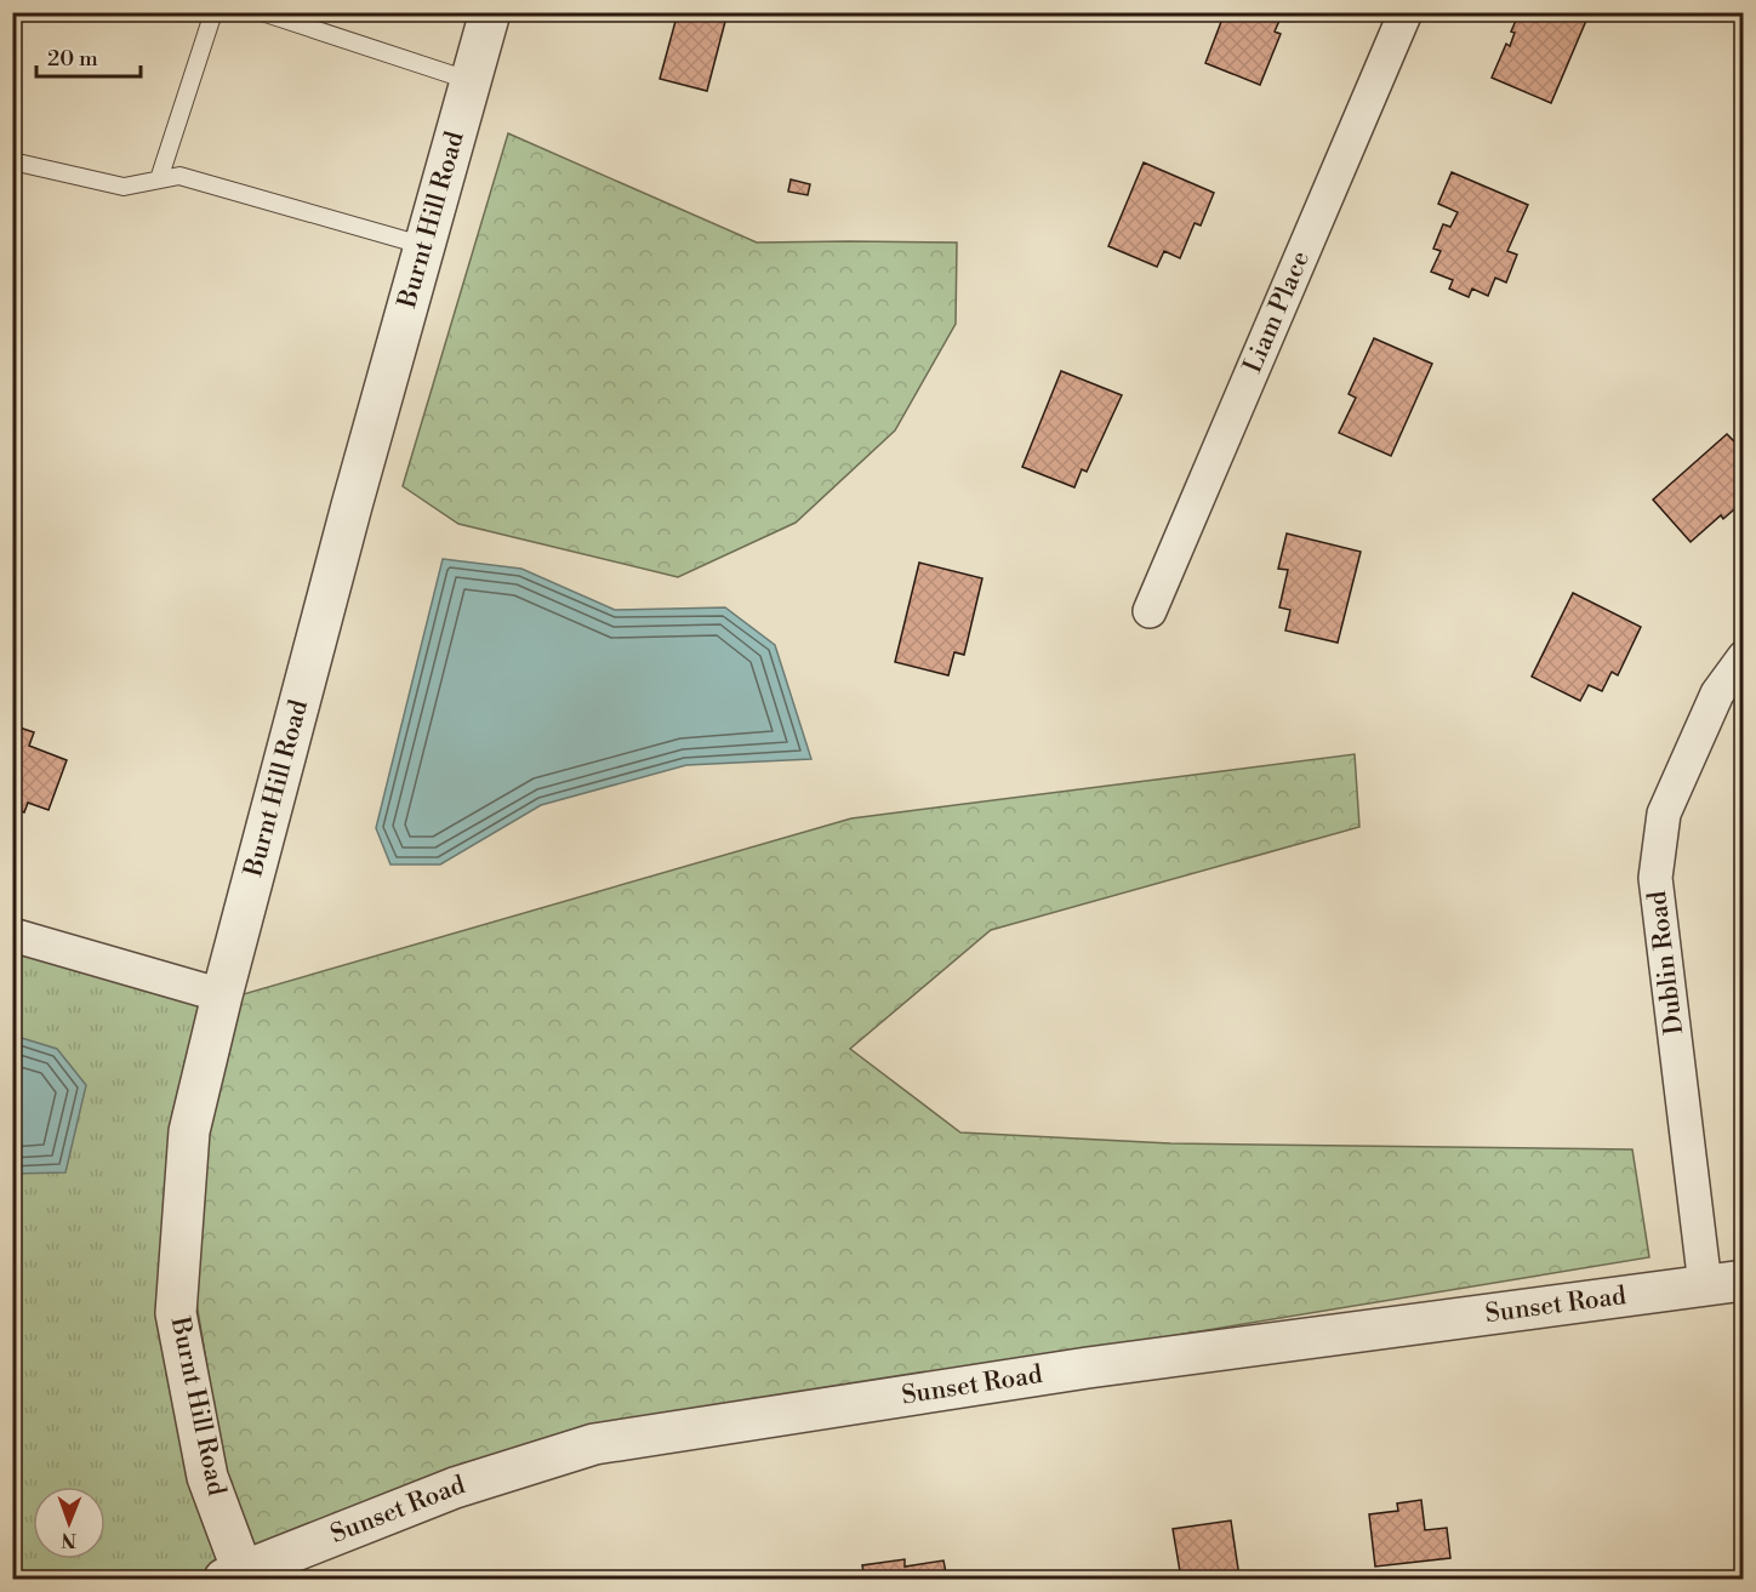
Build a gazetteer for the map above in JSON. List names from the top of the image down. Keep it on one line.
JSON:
{"streets":{"street":["Burnt Hill Road","Liam Place","Dublin Road","Sunset Road"]},"crossings":[["Burnt Hill Road","Sunset Road"],["Dublin Road","Sunset Road"]],"scale_bar":"20 m","north":"bottom"}
